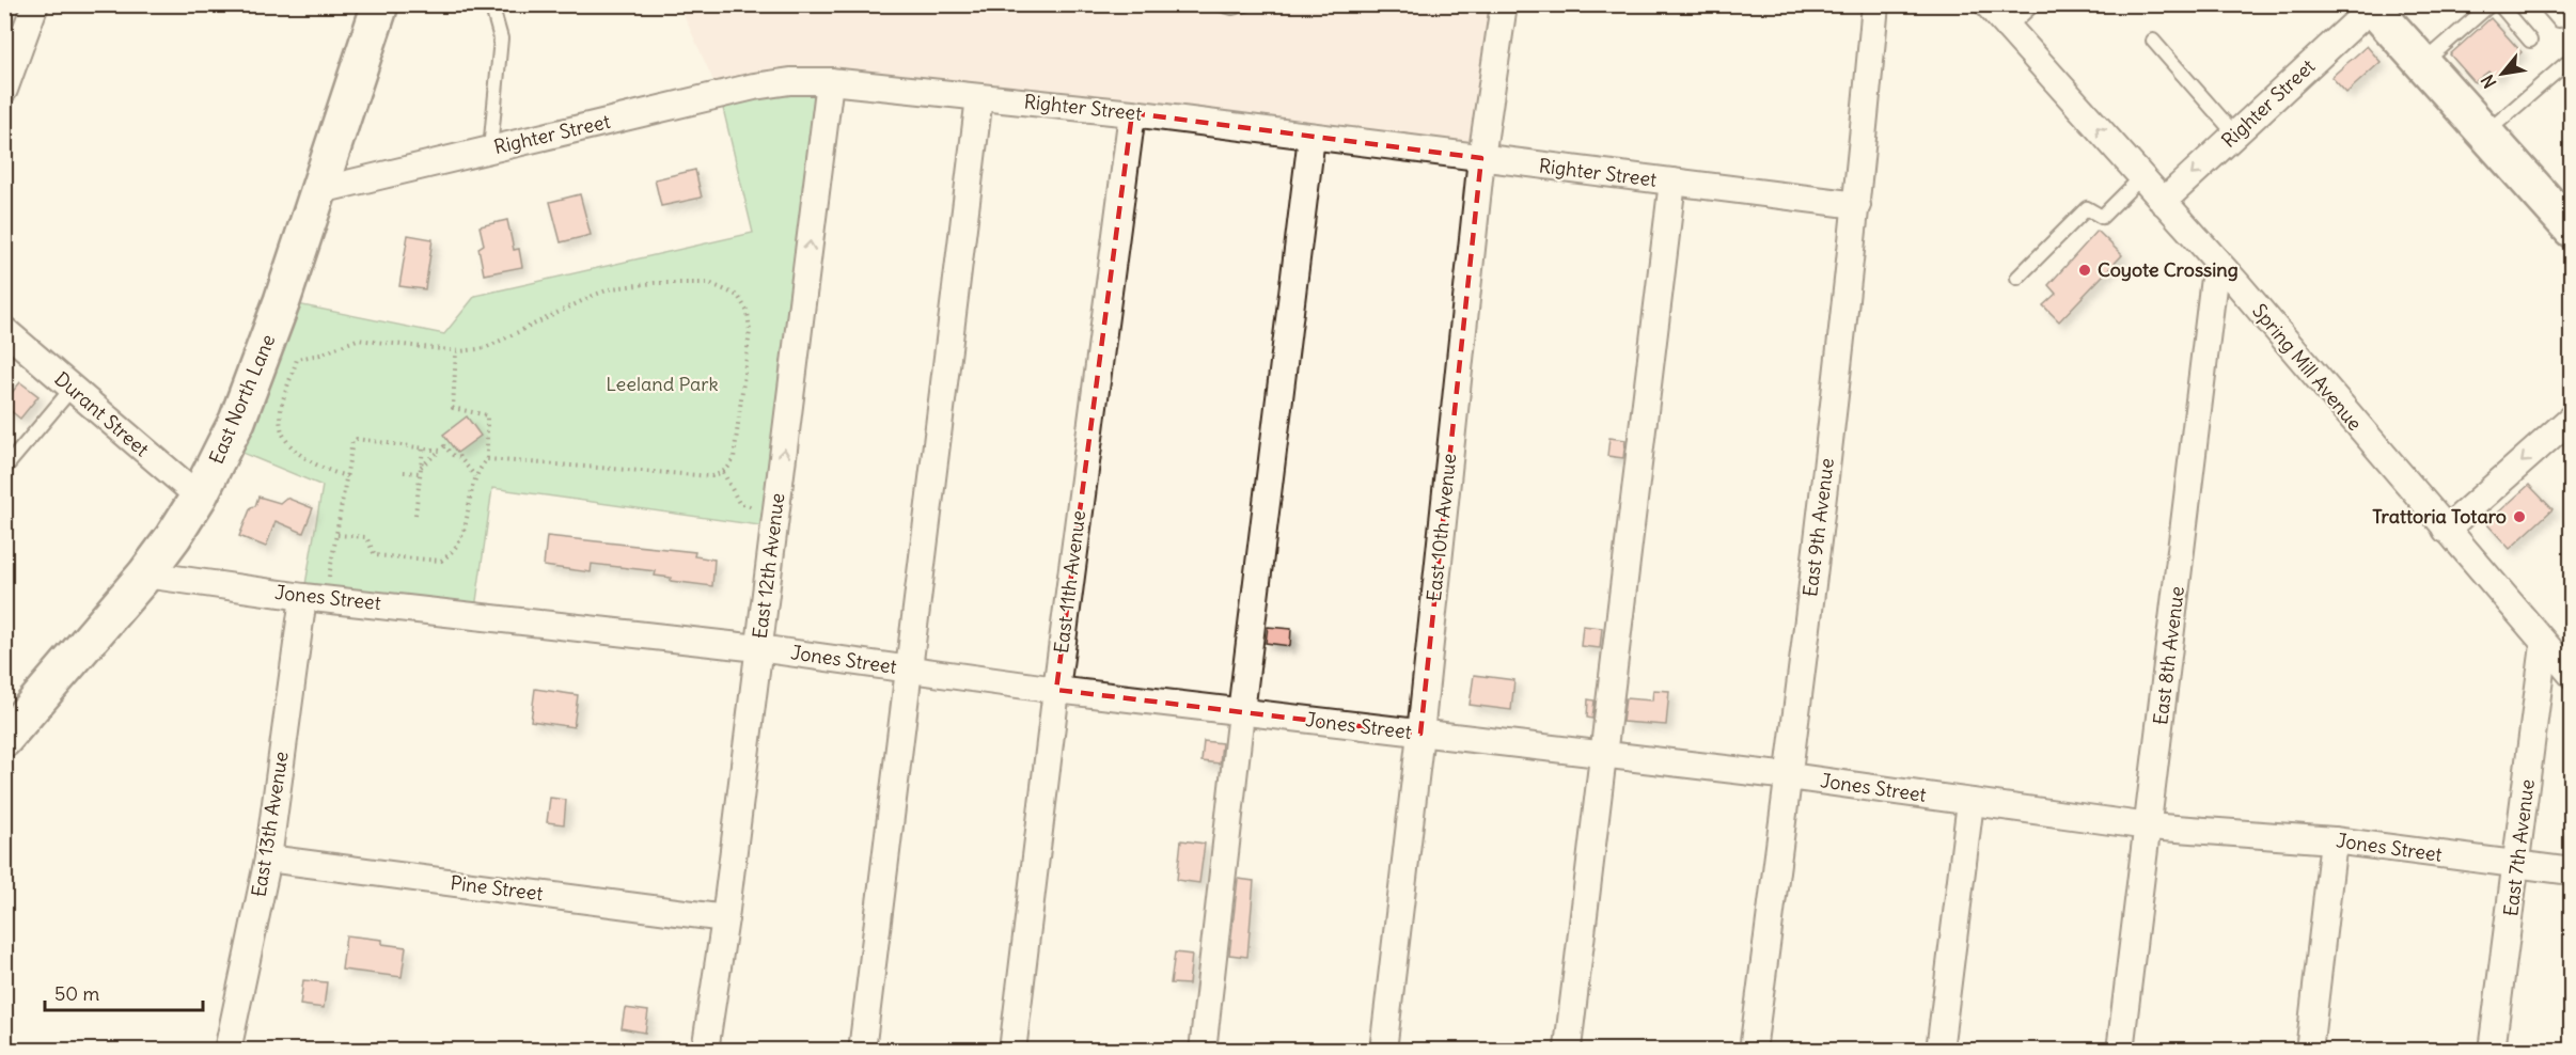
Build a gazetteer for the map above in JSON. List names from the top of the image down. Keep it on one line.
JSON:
{"streets":{"street":["Righter Street","Spring Mill Avenue","East North Lane","Durant Street","East 10th Avenue","East 9th Avenue","East 12th Avenue","East 11th Avenue","Jones Street","East 8th Avenue","East 13th Avenue","East 7th Avenue","Pine Street"]},"crossings":[["Righter Street","Spring Mill Avenue"],["Righter Street","East North Lane"],["Righter Street","East 10th Avenue"],["Righter Street","East 9th Avenue"],["Righter Street","East 12th Avenue"],["Righter Street","East 11th Avenue"],["Spring Mill Avenue","East 8th Avenue"],["Spring Mill Avenue","East 7th Avenue"],["East North Lane","Durant Street"],["East North Lane","Jones Street"],["East 10th Avenue","Jones Street"],["East 9th Avenue","Jones Street"],["East 12th Avenue","Jones Street"],["East 12th Avenue","Pine Street"],["East 11th Avenue","Jones Street"],["Jones Street","East 8th Avenue"],["Jones Street","East 13th Avenue"],["Jones Street","East 7th Avenue"],["East 13th Avenue","Pine Street"]],"parks":["Leeland Park"],"places":["Coyote Crossing","Trattoria Totaro"],"scale_bar":"50 m","north":"bottom left"}
